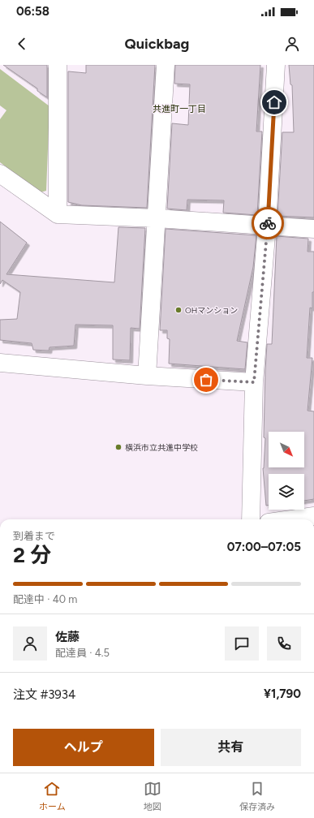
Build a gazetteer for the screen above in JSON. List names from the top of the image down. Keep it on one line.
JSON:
{"districts":["共進町一丁目"],"places":["OHマンション","横浜市立共進中学校"],"north":"bottom right","page":{"status":"06:58","header":"Quickbag","heading":["2 分","到着まで","07:00–07:05"],"panel":["佐藤","配達員 · 4.5","注文 #3934","¥1,790"],"bar":"配達中 · 40 m","buttons":["ヘルプ","共有"],"tabs":["ホーム","地図","保存済み"]}}
